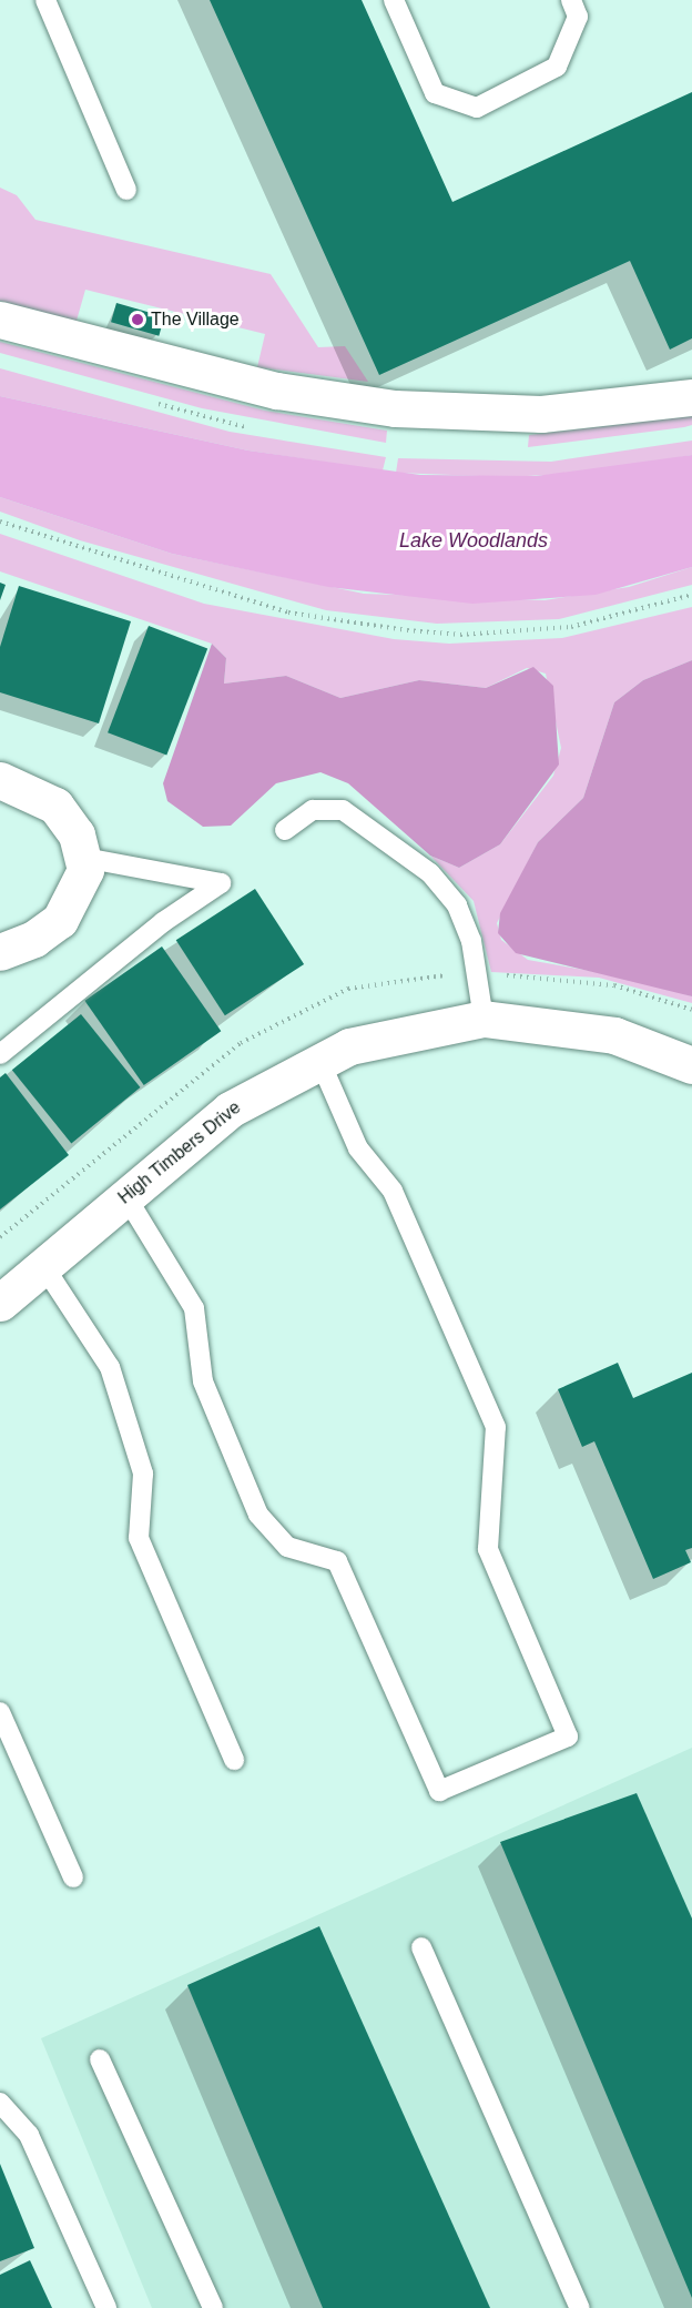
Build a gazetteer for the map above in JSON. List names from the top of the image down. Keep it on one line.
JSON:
{"streets":{"street":["High Timbers Drive"]},"water":["Lake Woodlands"],"places":["The Village"]}
